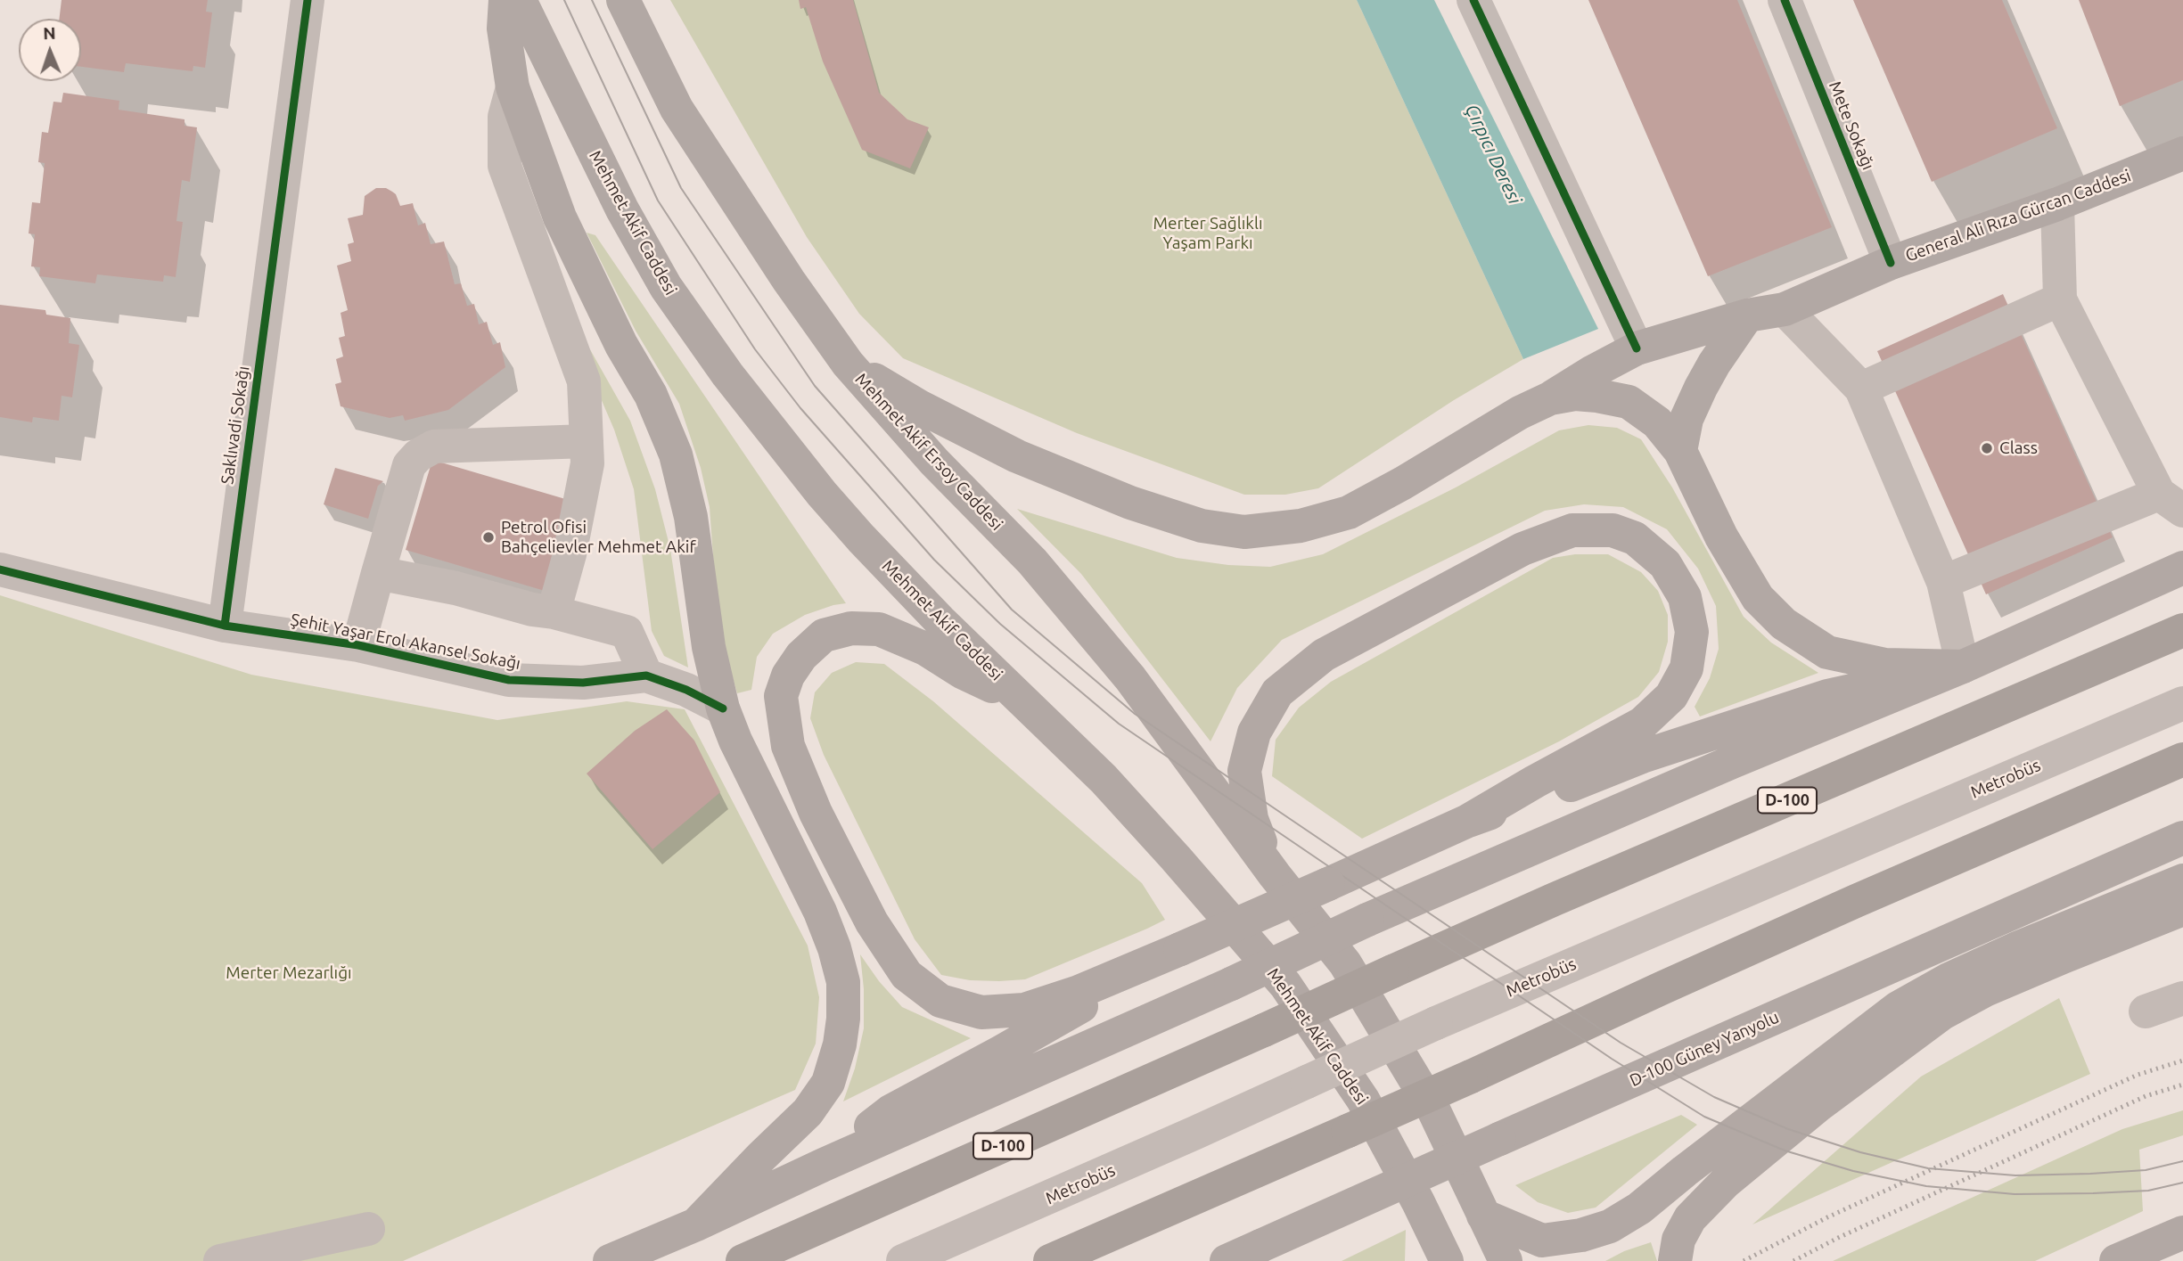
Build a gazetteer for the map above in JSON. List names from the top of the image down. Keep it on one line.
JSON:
{"streets":{"highway":["D-100"],"main road":["General Ali Rıza Gürcan Caddesi","Mehmet Akif Caddesi","Mehmet Akif Ersoy Caddesi","D-100 Güney Yanyolu"],"street":["Mete Sokağı","Saklıvadi Sokağı","Şehit Yaşar Erol Akansel Sokağı","Metrobüs"]},"crossings":[["Mete Sokağı","General Ali Rıza Gürcan Caddesi"],["Saklıvadi Sokağı","Şehit Yaşar Erol Akansel Sokağı"]],"water":["Çırpıcı Deresi"],"parks":["Merter Sağlıklı Yaşam Parkı","Merter Mezarlığı"],"places":["Class","Petrol Ofisi Bahçelievler Mehmet Akif"],"north":"top"}
